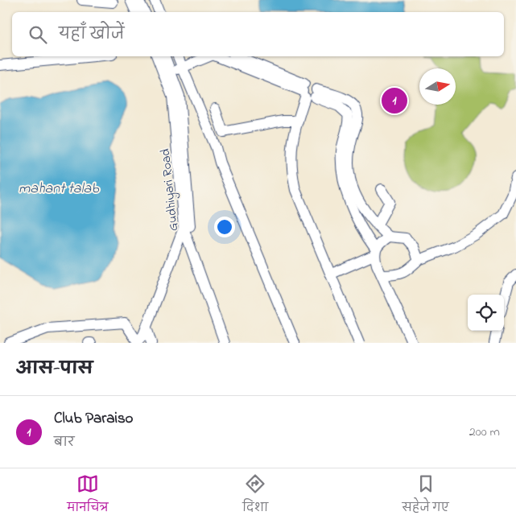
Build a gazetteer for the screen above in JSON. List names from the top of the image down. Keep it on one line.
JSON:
{"streets":{"street":["Gudhiyari Road"]},"water":["mahant talab"],"north":"right","page":{"search":"यहाँ खोजें","pins":"1","heading":"आस-पास","list":[{"mark":"1","name":"Club Paraiso","note":"बार","value":"200 m"}],"nav":["मानचित्र","दिशा","सहेजे गए"]}}
